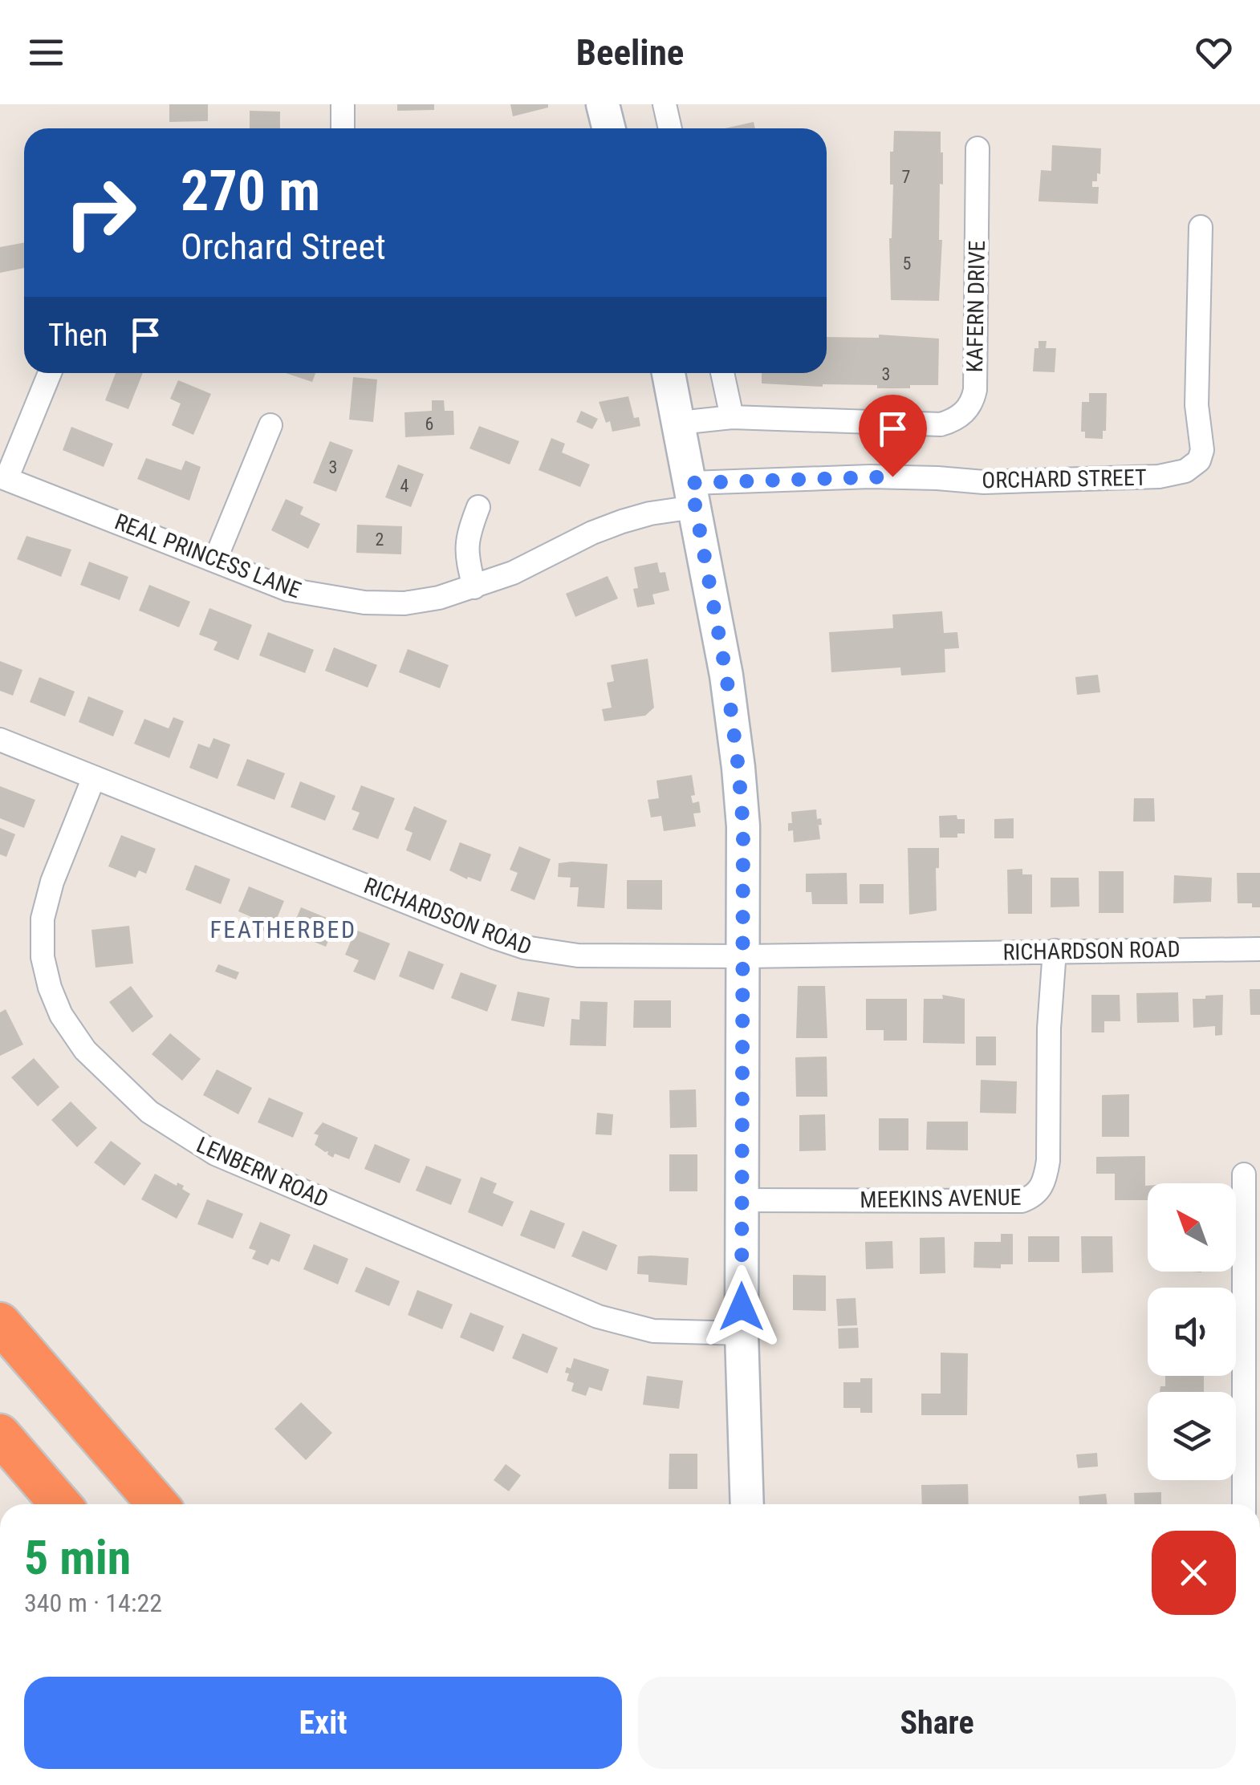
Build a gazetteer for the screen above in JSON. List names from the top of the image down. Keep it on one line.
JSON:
{"streets":{"street":["KAFERN DRIVE","ORCHARD STREET","REAL PRINCESS LANE","RICHARDSON ROAD","LENBERN ROAD","MEEKINS AVENUE"]},"crossings":[["ORCHARD STREET","REAL PRINCESS LANE"],["RICHARDSON ROAD","LENBERN ROAD"],["RICHARDSON ROAD","MEEKINS AVENUE"]],"districts":["FEATHERBED"],"house_numbers":["7","5","3","6","3","4","2"],"north":"top left","page":{"header":"Beeline","turn":["270 m","Orchard Street"],"then":"Then","heading":["5 min","340 m · 14:22"],"buttons":["Exit","Share"]}}
